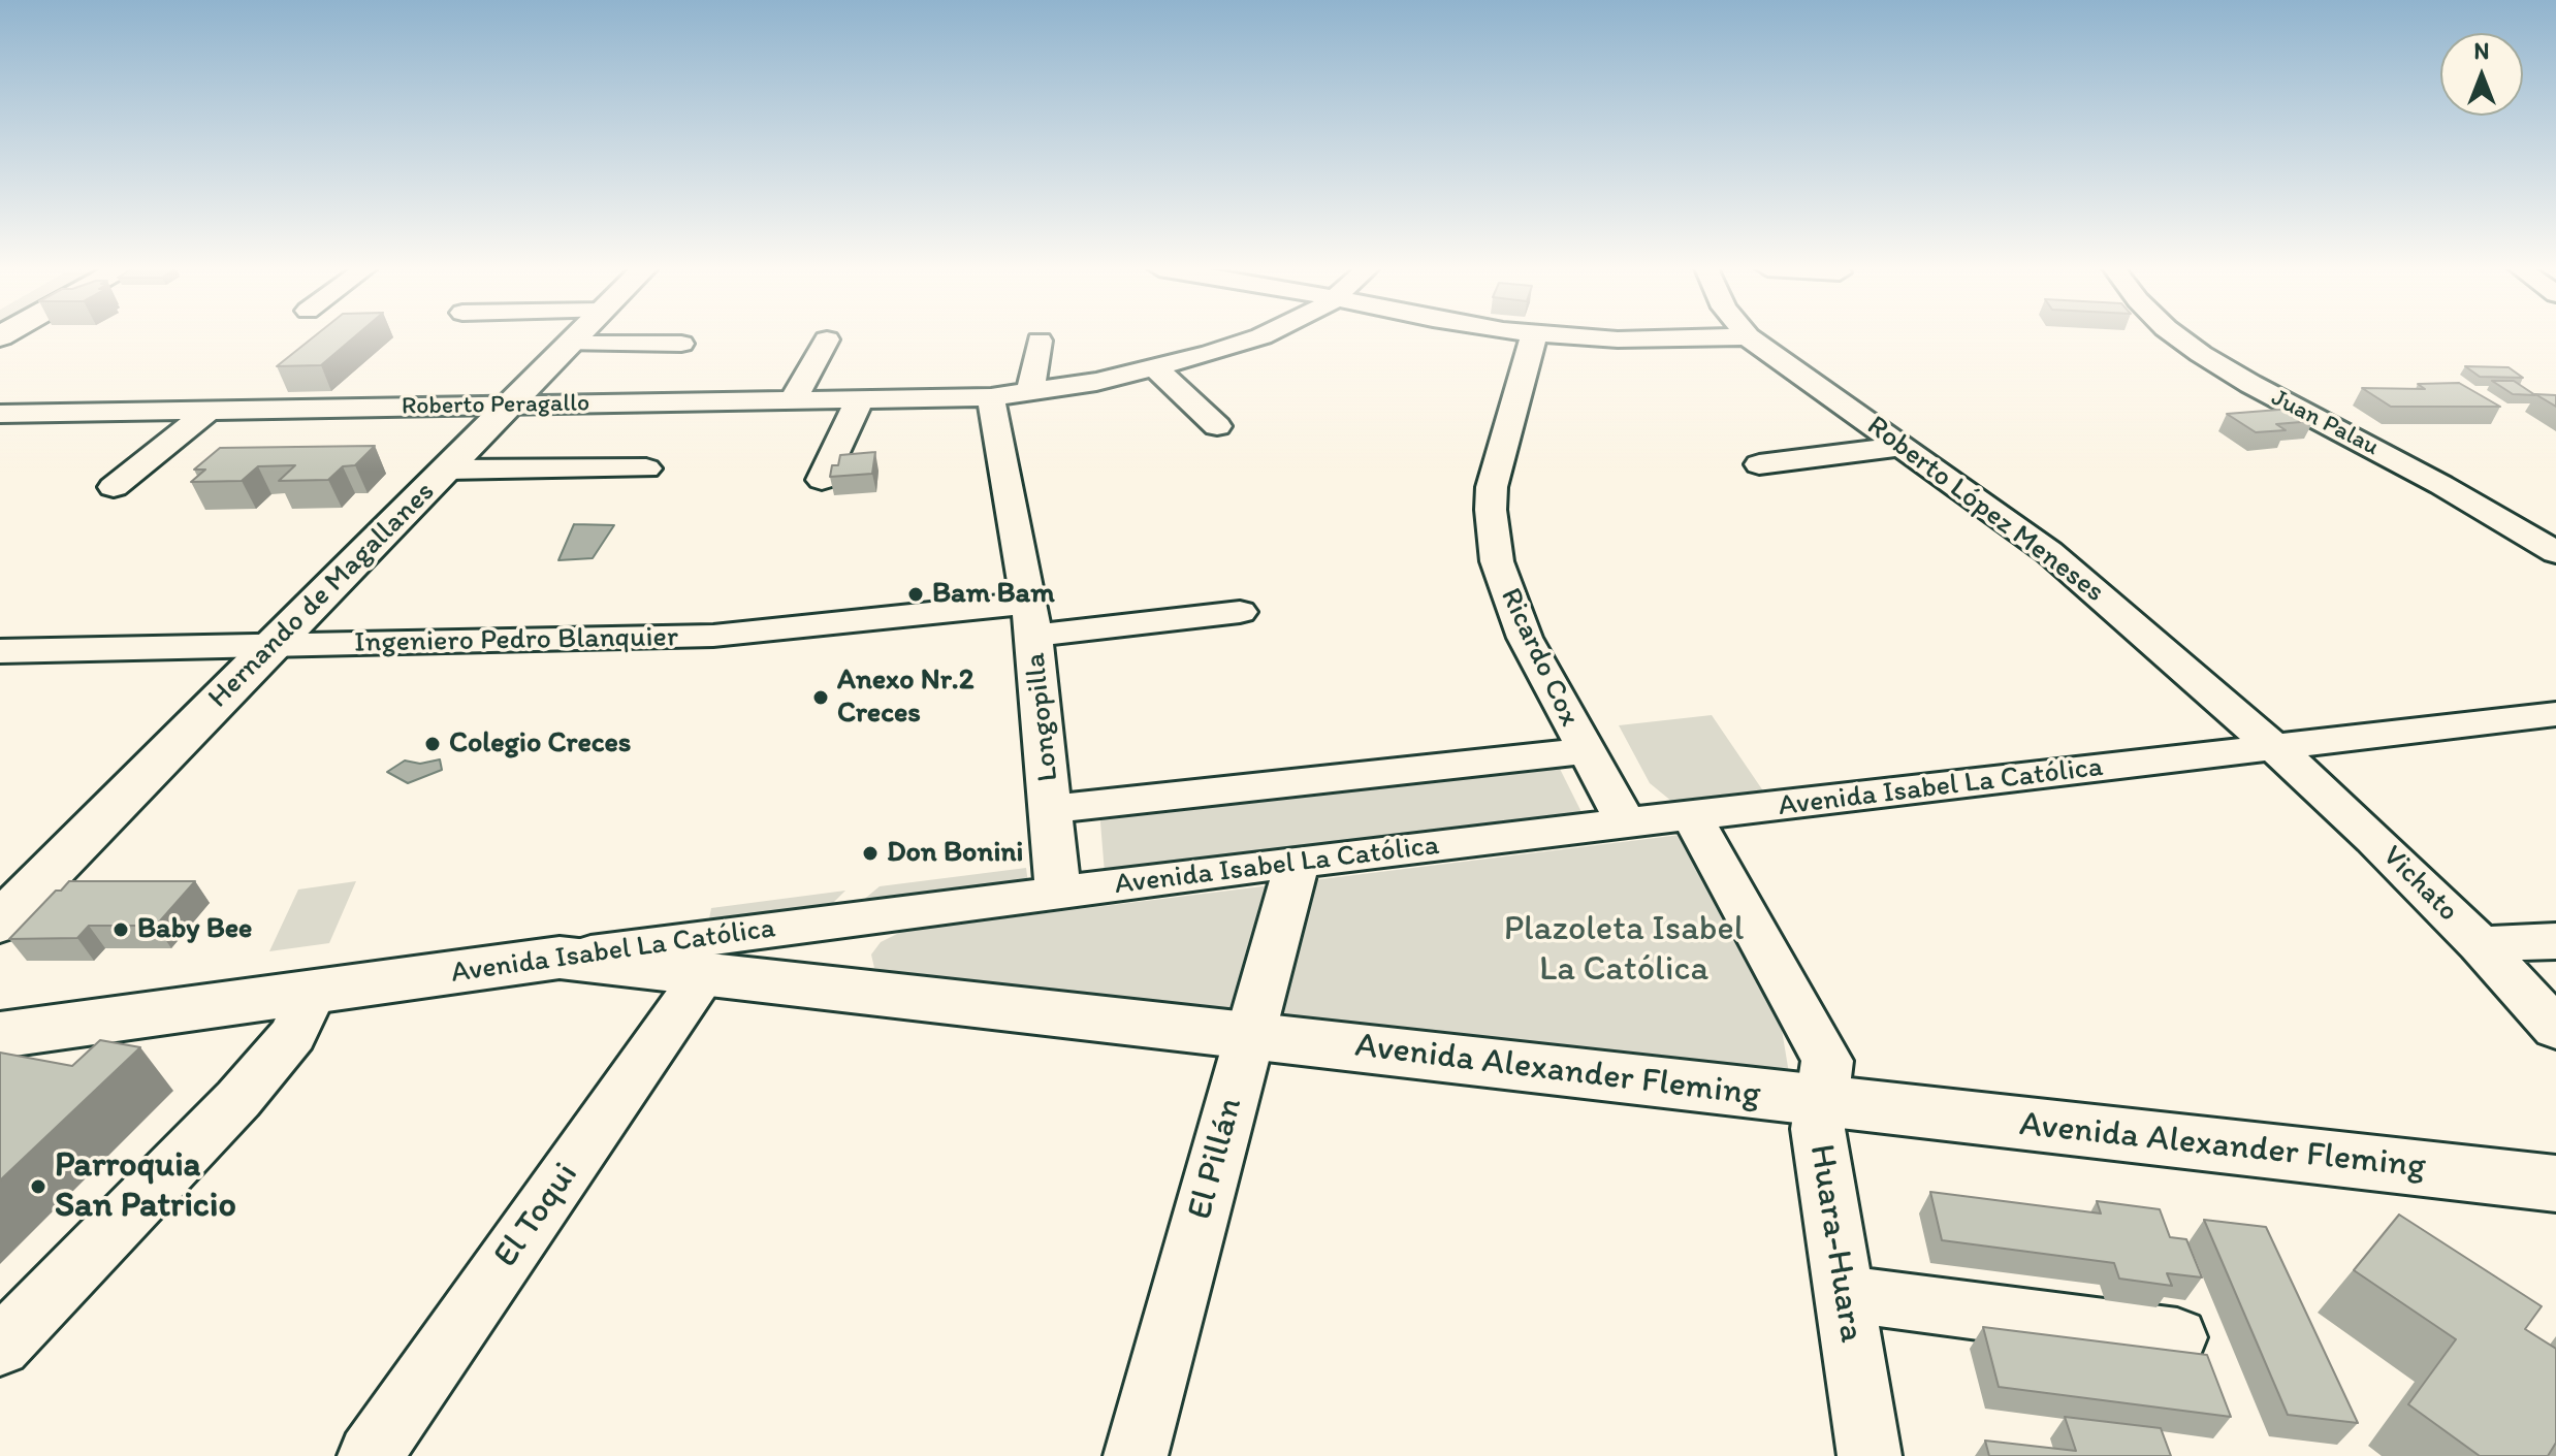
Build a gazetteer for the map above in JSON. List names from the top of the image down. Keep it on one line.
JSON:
{"streets":{"main road":["Hernando de Magallanes","Avenida Isabel La Católica","Avenida Alexander Fleming"],"street":["Roberto Peragallo","Juan Palau","Roberto López Meneses","Ingeniero Pedro Blanquier","Ricardo Cox","Longopilla","Vichato","El Pillán","El Toqui","Huara-Huara"]},"crossings":[["Roberto Peragallo","Hernando de Magallanes"],["Roberto Peragallo","Longopilla"],["Roberto López Meneses","Avenida Isabel La Católica"],["Roberto López Meneses","Vichato"],["Hernando de Magallanes","Ingeniero Pedro Blanquier"],["Ingeniero Pedro Blanquier","Longopilla"],["Ricardo Cox","Avenida Isabel La Católica"],["Longopilla","Avenida Isabel La Católica"],["Avenida Isabel La Católica","Vichato"],["Avenida Isabel La Católica","Avenida Alexander Fleming"],["Avenida Isabel La Católica","El Pillán"],["Avenida Isabel La Católica","Huara-Huara"],["Avenida Alexander Fleming","El Pillán"],["Avenida Alexander Fleming","El Toqui"],["Avenida Alexander Fleming","Huara-Huara"]],"parks":["Plazoleta Isabel La Católica"],"places":["Bam Bam","Anexo Nr.2 Creces","Colegio Creces","Don Bonini","Baby Bee","Parroquia San Patricio"],"north":"top"}
